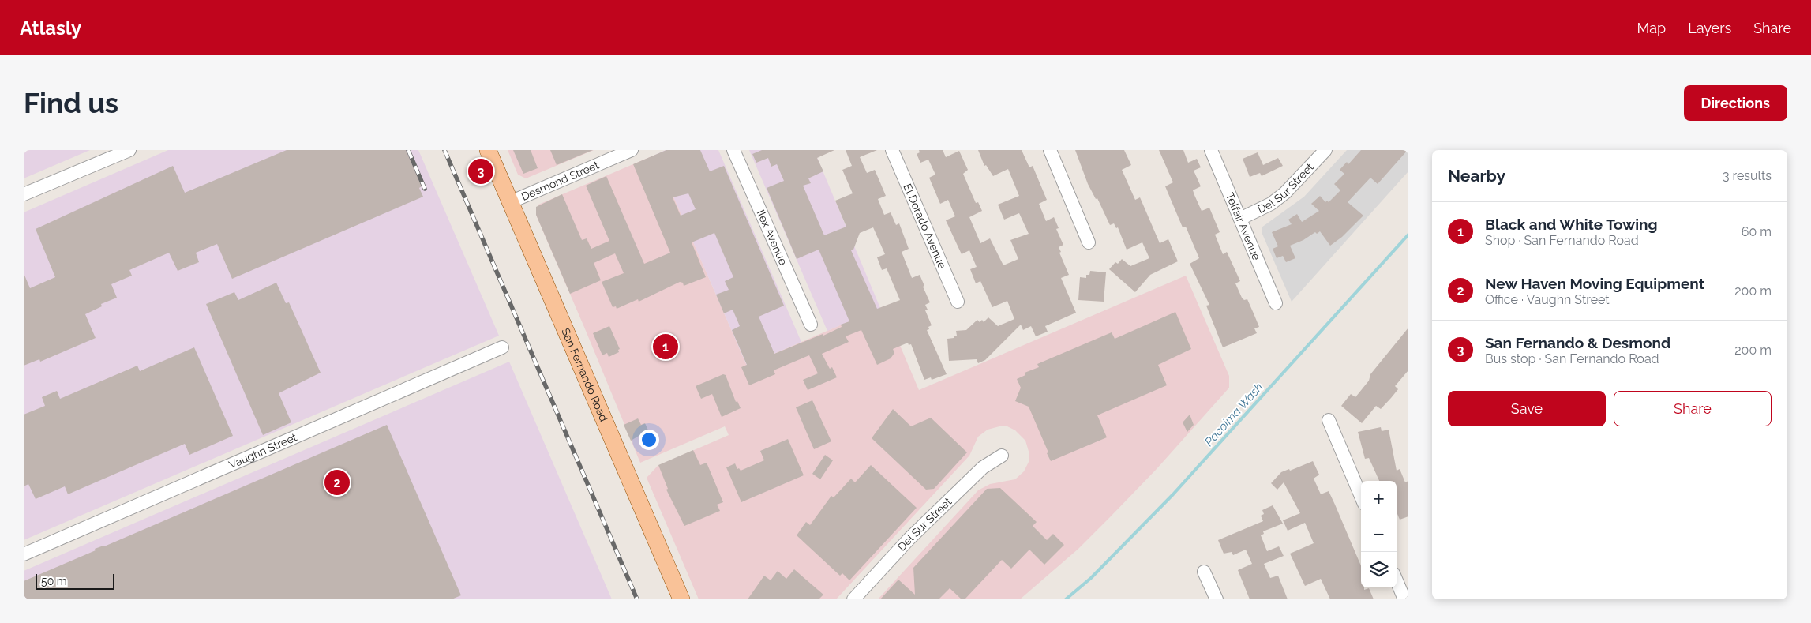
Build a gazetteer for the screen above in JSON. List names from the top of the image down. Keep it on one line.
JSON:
{"streets":{"main road":["San Fernando Road"],"street":["Desmond Street","Del Sur Street","El Dorado Avenue","Telfair Avenue","Ilex Avenue","Vaughn Street"]},"crossings":[["Desmond Street","San Fernando Road"],["Del Sur Street","Telfair Avenue"]],"water":["Pacoima Wash"],"scale_bar":"50 m","page":{"header":"Atlasly","nav":["Map","Layers","Share"],"buttons":["Directions",["Save","Share"]],"title":"Find us","heading":["Nearby","3 results"],"pins":["3","1","2"],"list":[{"mark":"1","name":"Black and White Towing","note":"Shop · San Fernando Road","value":"60 m"},{"mark":"2","name":"New Haven Moving Equipment","note":"Office · Vaughn Street","value":"200 m"},{"mark":"3","name":"San Fernando & Desmond","note":"Bus stop · San Fernando Road","value":"200 m"}],"map_buttons":["+","−"],"scale":"50 m"}}
